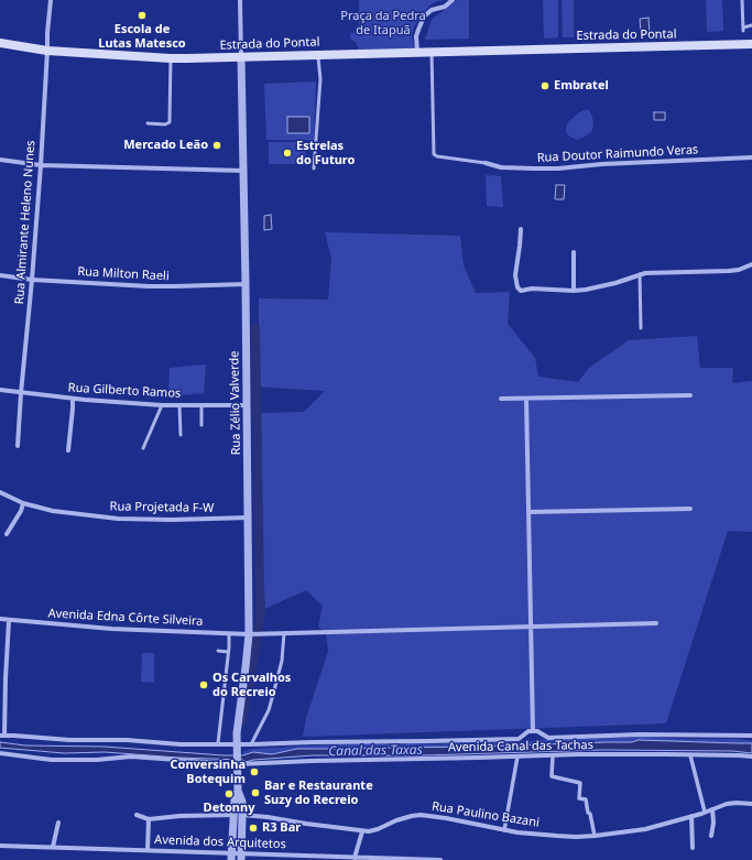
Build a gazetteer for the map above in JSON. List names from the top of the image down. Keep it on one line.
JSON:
{"streets":{"main road":["Estrada do Pontal"],"street":["Rua Doutor Raimundo Veras","Rua Almirante Heleno Nunes","Rua Milton Raeli","Rua Gilberto Ramos","Rua Zélio Valverde","Rua Projetada F-W","Avenida Edna Côrte Silveira","Avenida Canal das Tachas","Rua Paulino Bazani","Avenida dos Arquitetos"]},"crossings":[["Estrada do Pontal","Rua Almirante Heleno Nunes"],["Estrada do Pontal","Rua Zélio Valverde"],["Rua Almirante Heleno Nunes","Rua Milton Raeli"],["Rua Almirante Heleno Nunes","Rua Gilberto Ramos"],["Rua Milton Raeli","Rua Zélio Valverde"],["Rua Gilberto Ramos","Rua Zélio Valverde"],["Rua Zélio Valverde","Rua Projetada F-W"],["Rua Zélio Valverde","Avenida Edna Côrte Silveira"],["Rua Zélio Valverde","Avenida Canal das Tachas"]],"water":["Canal das Taxas"],"parks":["Praça da Pedra de Itapuã"],"places":["Escola de Lutas Matesco","Embratel","Mercado Leão","Estrelas do Futuro","Os Carvalhos do Recreio","Conversinha Botequim","Bar e Restaurante Suzy do Recreio","Detonny","R3 Bar"]}
